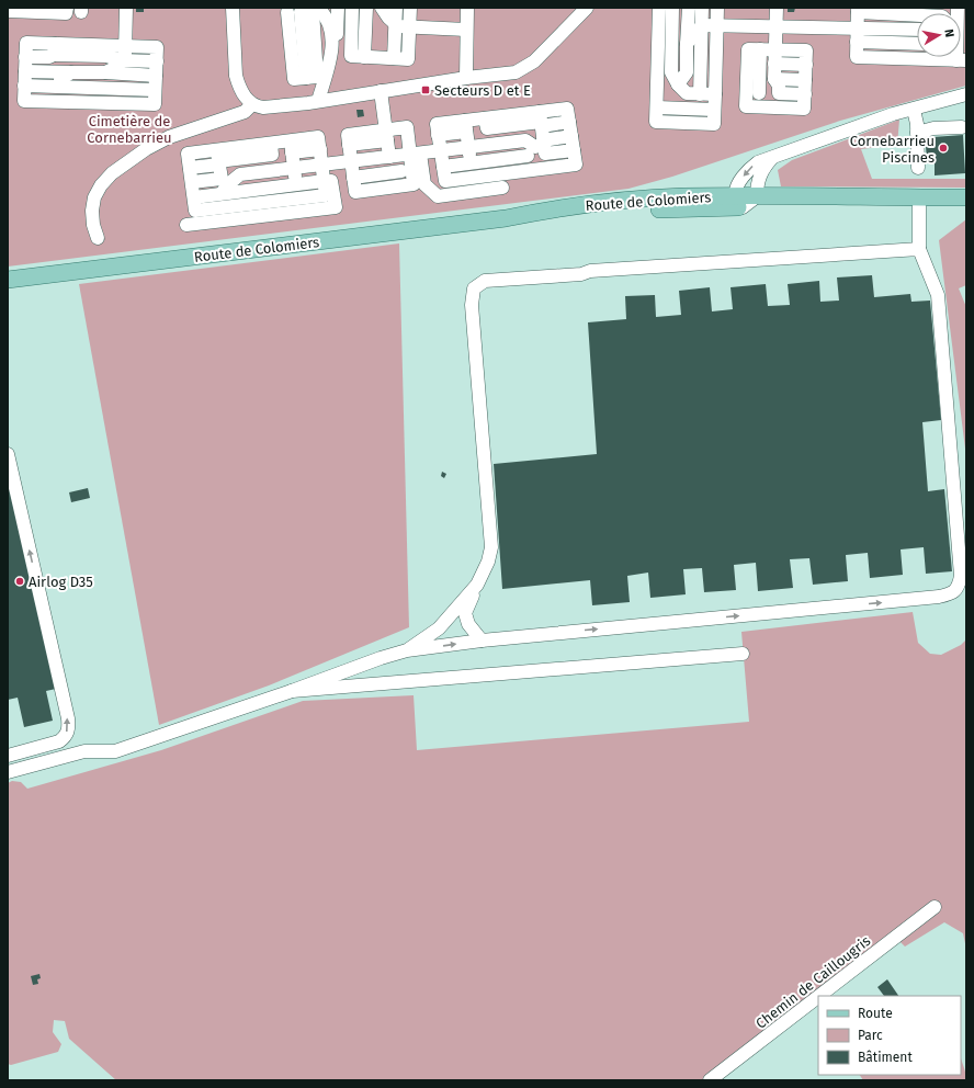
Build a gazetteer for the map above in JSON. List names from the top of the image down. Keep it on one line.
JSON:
{"streets":{"main road":["Route de Colomiers"],"street":["Chemin de Caillougris"]},"parks":["Cimetière de Cornebarrieu"],"places":{"transit":["Secteurs D et E"],"other":["Cornebarrieu Piscines","Airlog D35"]},"legend":["Route","Parc","Bâtiment"],"north":"right"}
